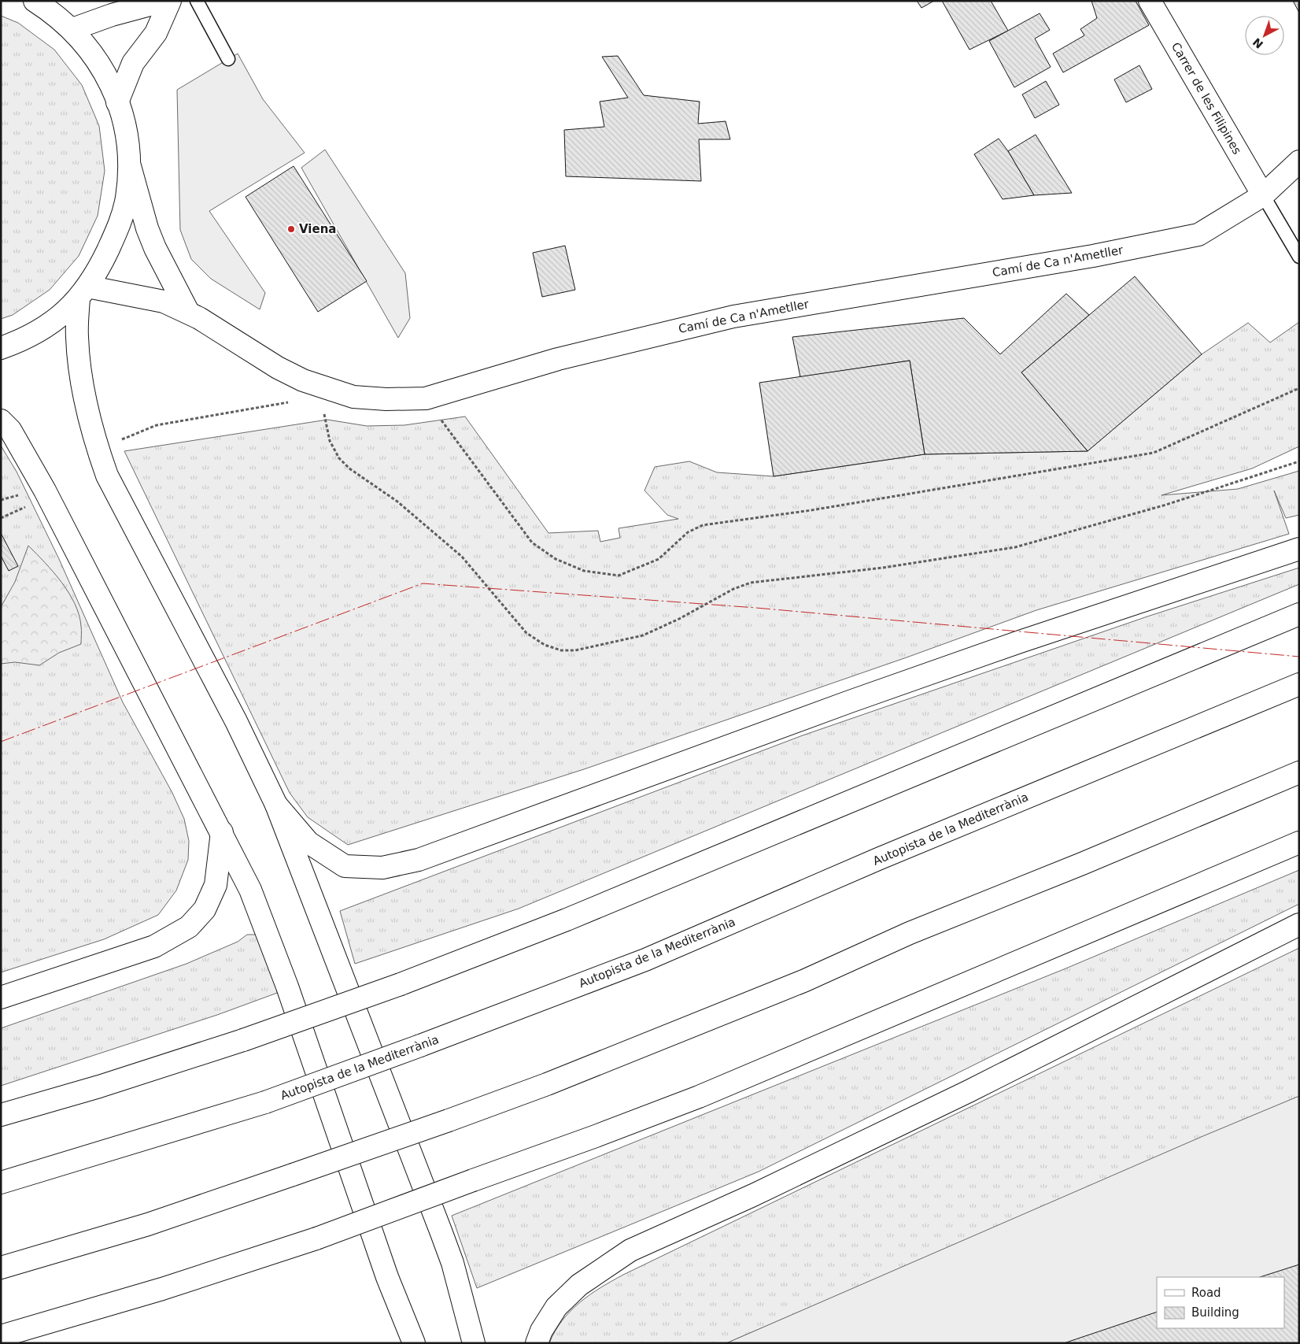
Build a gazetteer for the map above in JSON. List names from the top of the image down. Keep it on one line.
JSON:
{"streets":{"main road":["Carrer de les Filipines","Camí de Ca n'Ametller","Autopista de la Mediterrània"]},"crossings":[["Carrer de les Filipines","Camí de Ca n'Ametller"]],"places":["Viena"],"legend":["Road","Building"],"north":"bottom left"}
